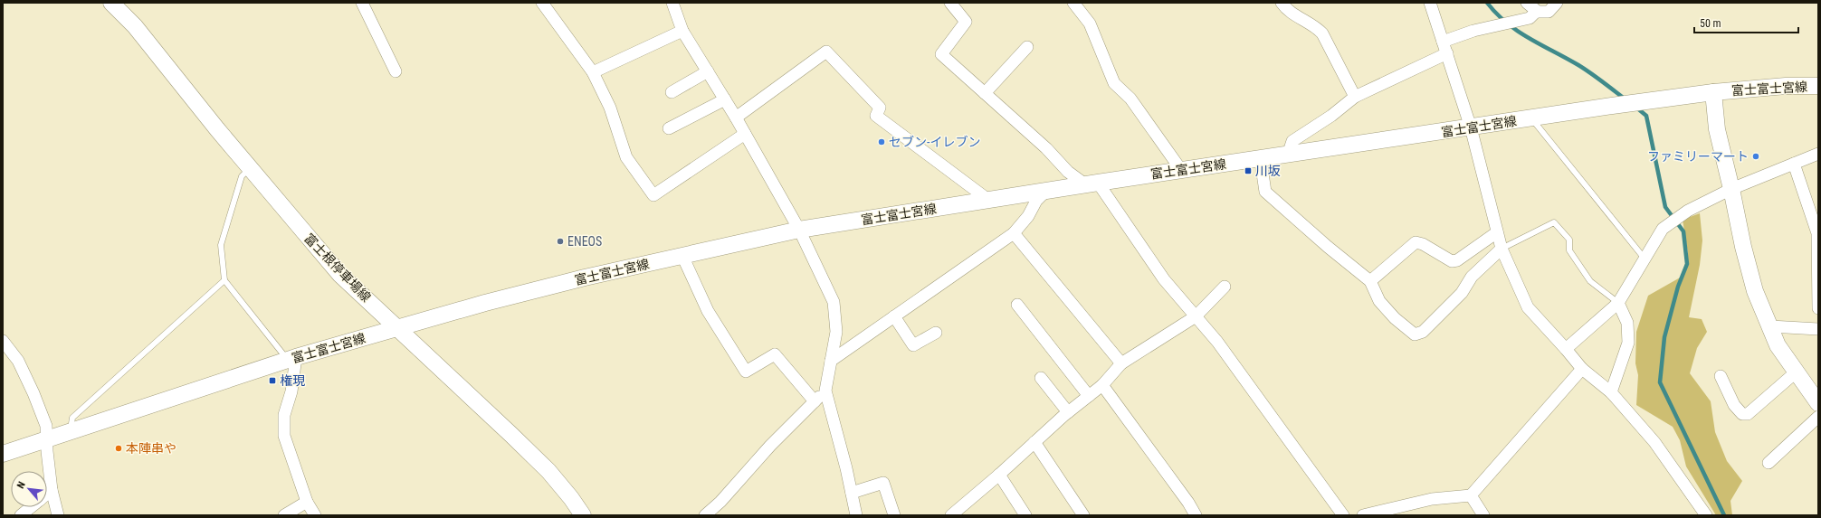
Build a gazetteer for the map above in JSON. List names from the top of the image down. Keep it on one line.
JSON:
{"streets":{"main road":["富士富士宮線","富士根停車場線"]},"crossings":[["富士富士宮線","富士根停車場線"]],"places":{"other":["セブン-イレブン","ファミリーマート","ENEOS","本陣串や"],"transit":["川坂","権現"]},"scale_bar":"50 m","north":"top left"}
